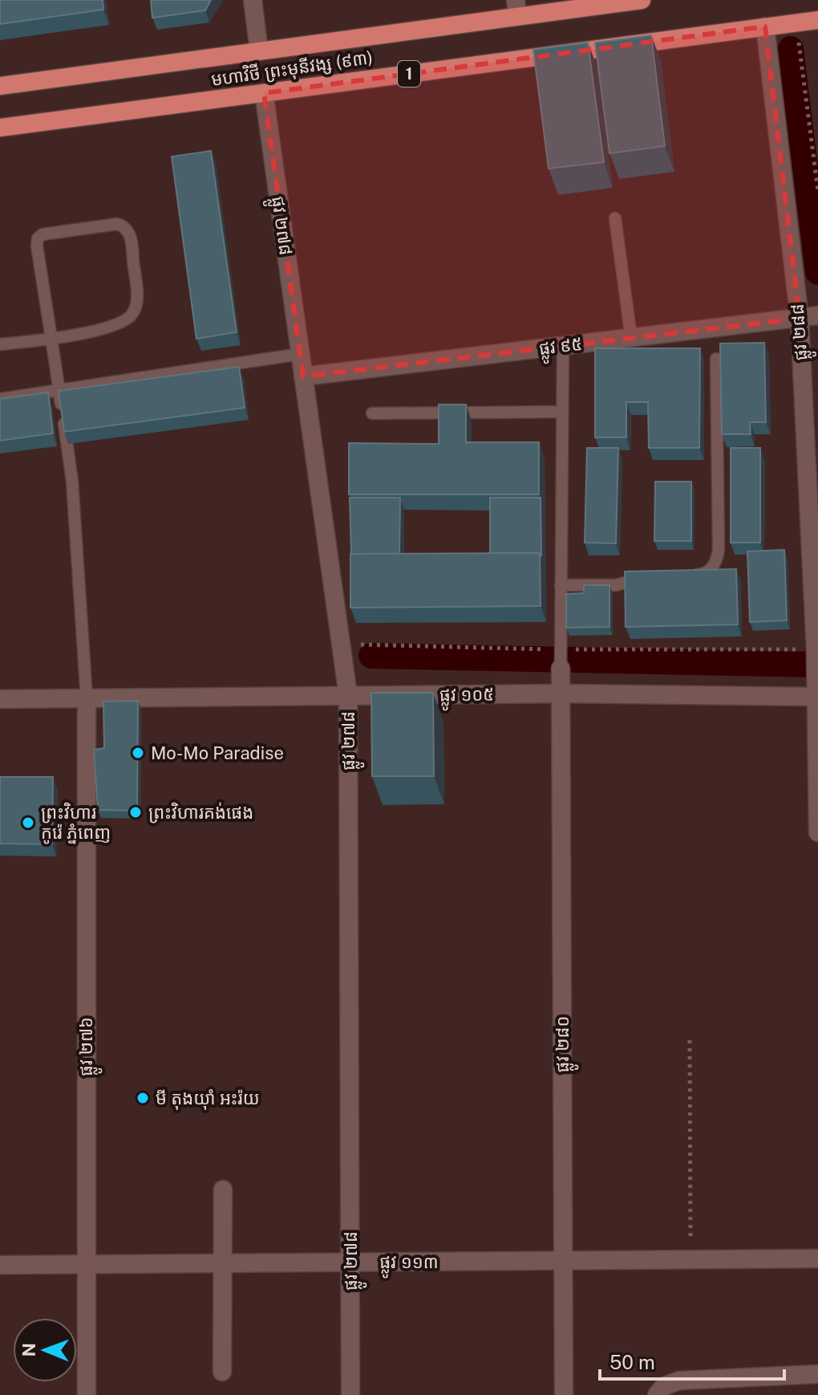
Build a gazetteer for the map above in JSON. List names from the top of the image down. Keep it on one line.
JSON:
{"streets":{"highway":["មហាវិថី ព្រះមុនីវង្ស (៩៣)","1"],"street":["ផ្លូវ ២៧៨","ផ្លូវ ២៨៨","ផ្លូវ ៩៥","ផ្លូវ ១០៥","ផ្លូវ ២៨០","ផ្លូវ ២៧៦","ផ្លូវ ១១៣"]},"crossings":[["មហាវិថី ព្រះមុនីវង្ស (៩៣)","ផ្លូវ ២៧៨"],["មហាវិថី ព្រះមុនីវង្ស (៩៣)","ផ្លូវ ២៨៨"],["ផ្លូវ ២៧៨","ផ្លូវ ៩៥"],["ផ្លូវ ២៧៨","ផ្លូវ ១០៥"],["ផ្លូវ ២៧៨","ផ្លូវ ១១៣"],["ផ្លូវ ២៨៨","ផ្លូវ ៩៥"],["ផ្លូវ ២៨៨","ផ្លូវ ១០៥"],["ផ្លូវ ១០៥","ផ្លូវ ២៨០"],["ផ្លូវ ១០៥","ផ្លូវ ២៧៦"],["ផ្លូវ ២៨០","ផ្លូវ ១១៣"],["ផ្លូវ ២៧៦","ផ្លូវ ១១៣"]],"places":["Mo-Mo Paradise","ព្រះវិហារគង់ផេង","ព្រះវិហារ កូរ៉េ ភ្នំពេញ","មី តុងយ៉ាំ អះរ៉យ"],"scale_bar":"50 m","north":"left"}
